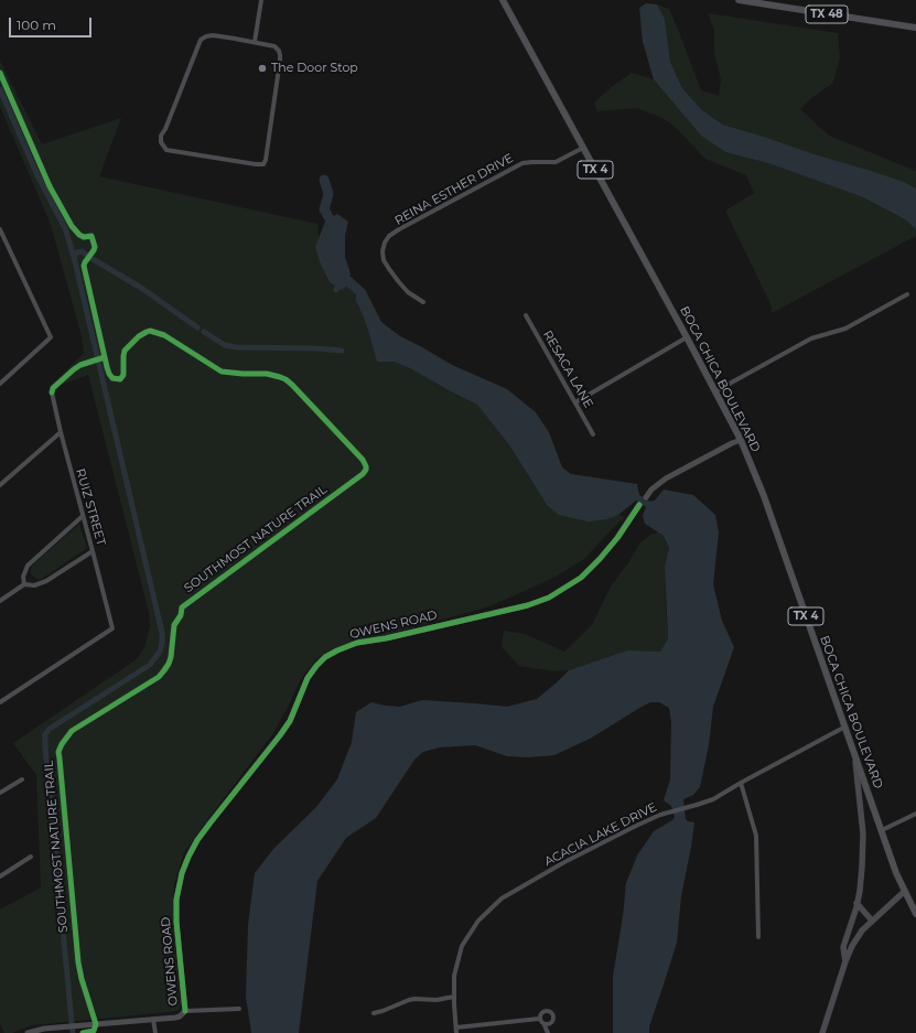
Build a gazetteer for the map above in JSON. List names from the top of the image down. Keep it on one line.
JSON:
{"streets":{"main road":["TX 48","TX 4","BOCA CHICA BOULEVARD"],"street":["REINA ESTHER DRIVE","RESACA LANE","RUIZ STREET","OWENS ROAD","ACACIA LAKE DRIVE"],"cycle path":["SOUTHMOST NATURE TRAIL"]},"crossings":[["REINA ESTHER DRIVE","BOCA CHICA BOULEVARD"],["BOCA CHICA BOULEVARD","ACACIA LAKE DRIVE"]],"places":["The Door Stop"],"scale_bar":"100 m"}
